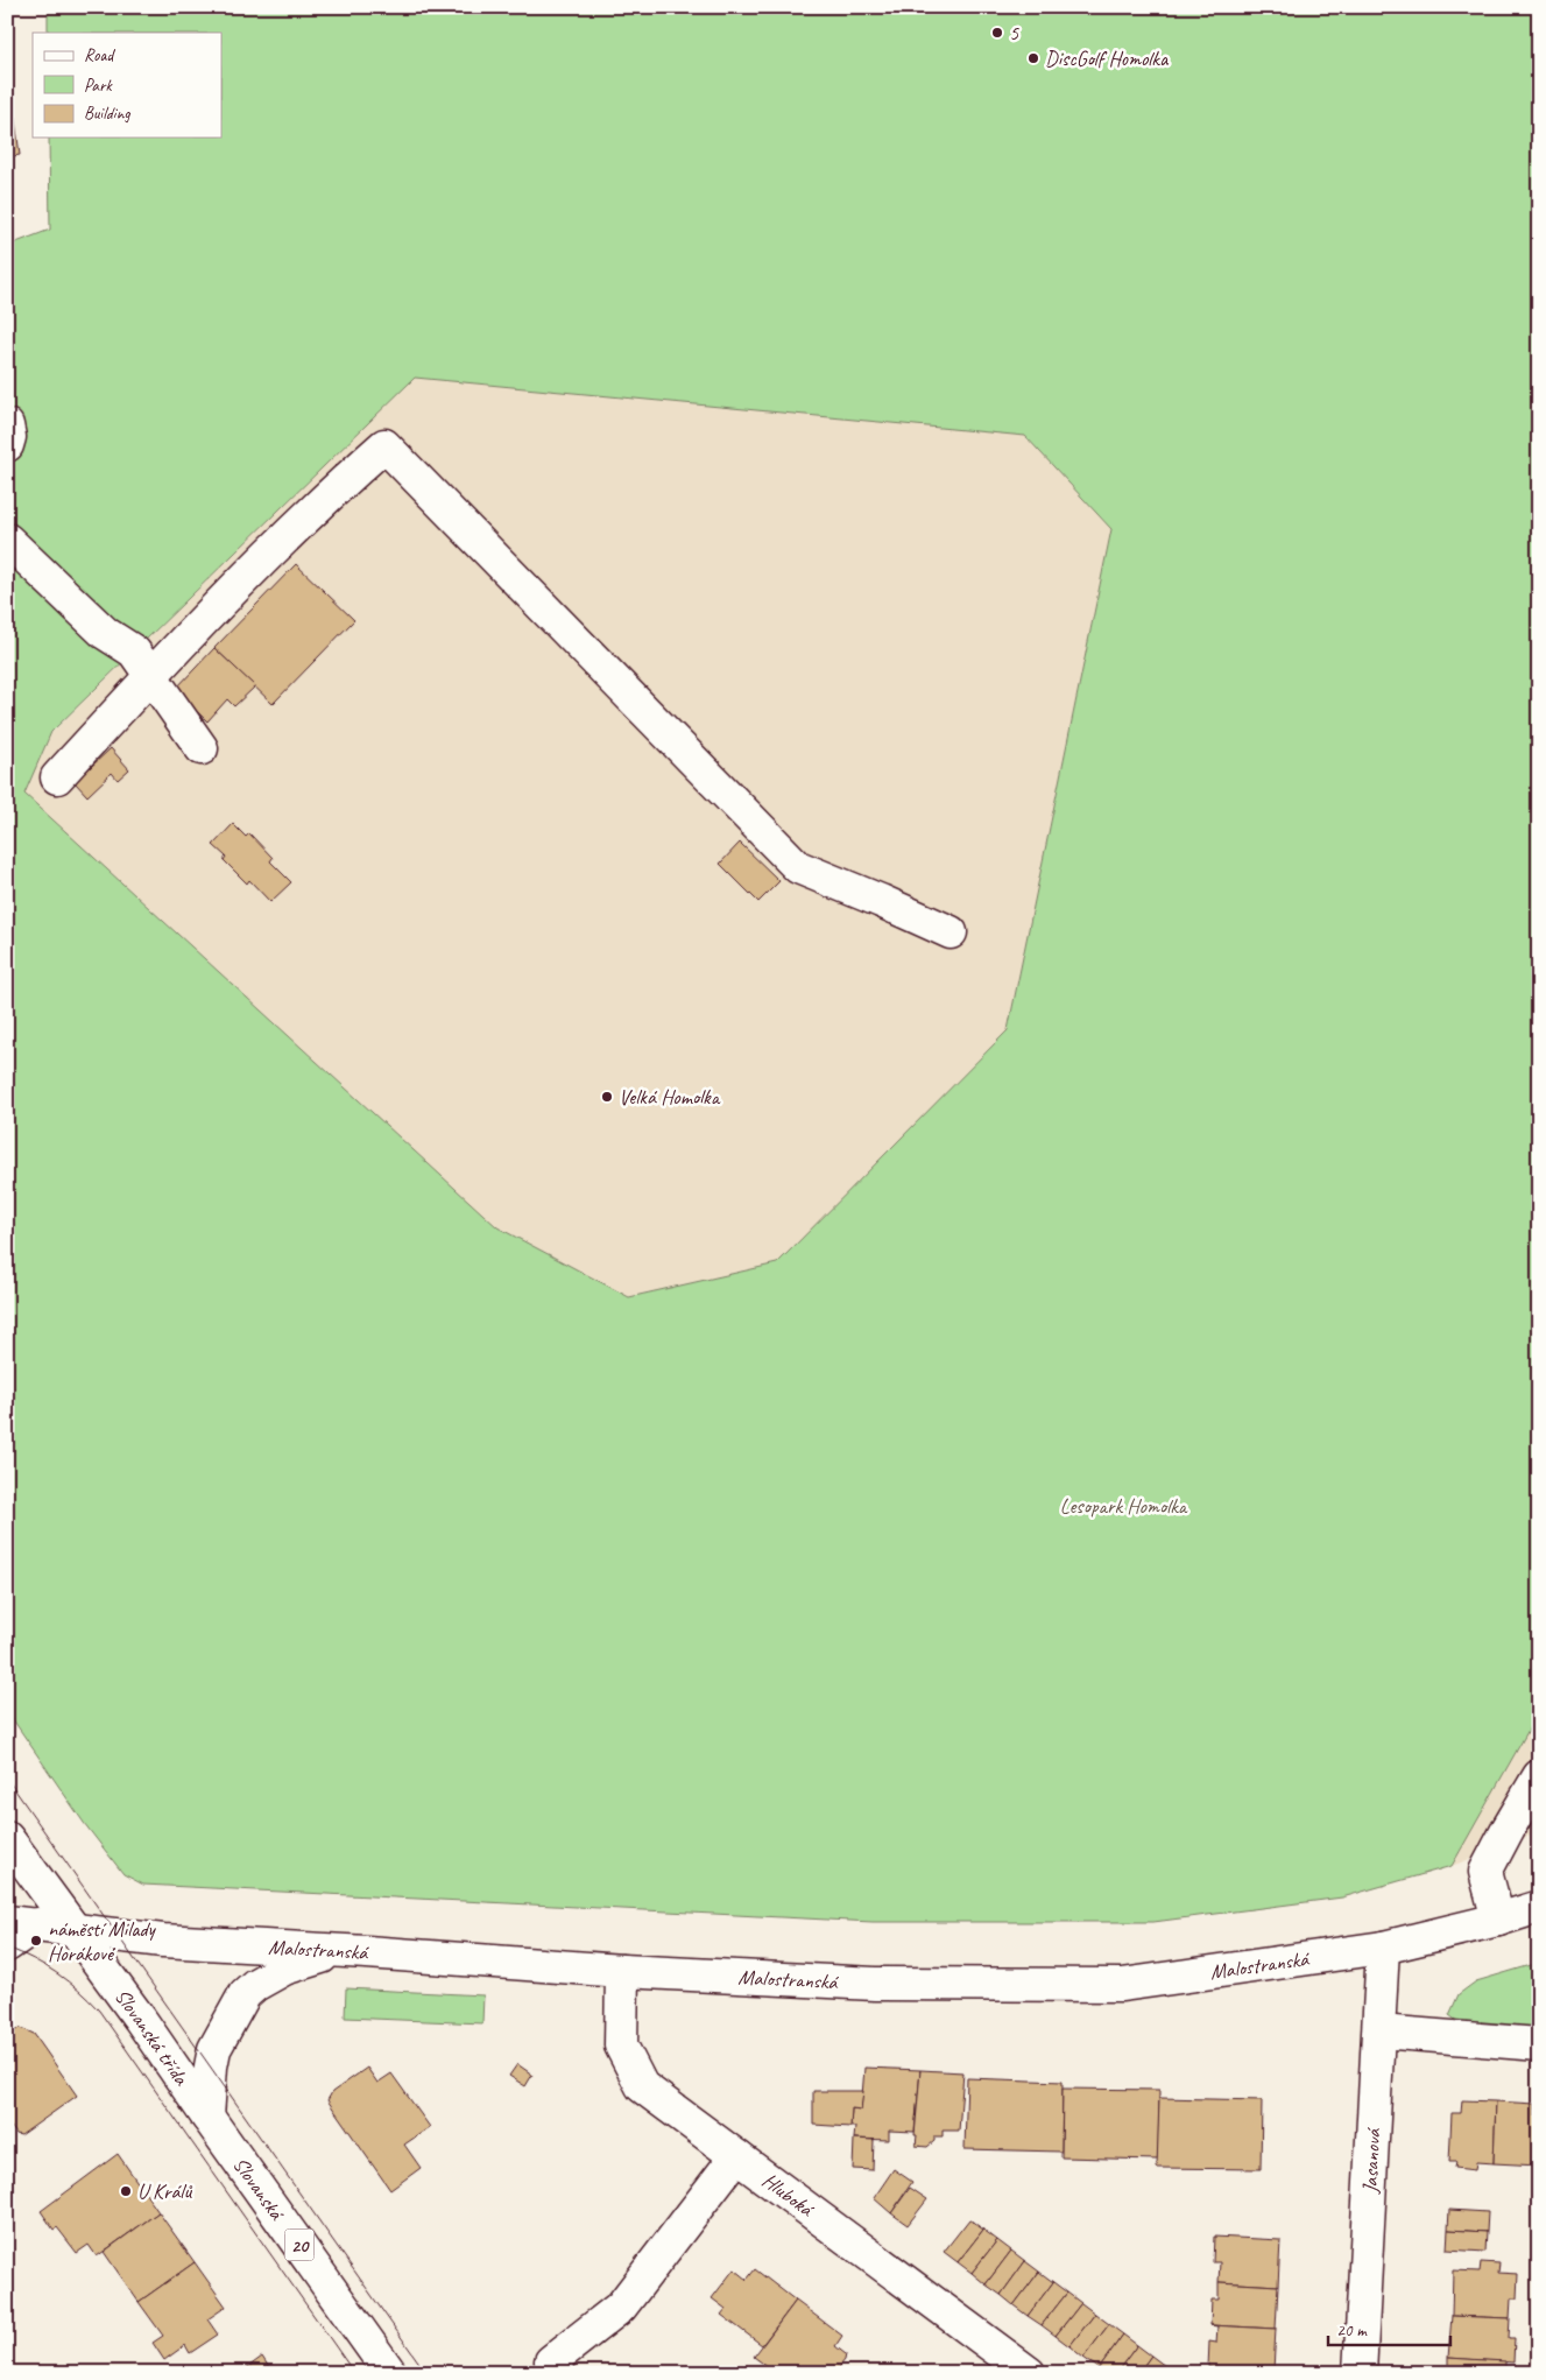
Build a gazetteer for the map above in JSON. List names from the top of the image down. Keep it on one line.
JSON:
{"streets":{"main road":["Malostranská","Slovanská třída","Jasanová","Slovanská","Hluboká","20"]},"crossings":[["Malostranská","Slovanská třída"],["Malostranská","Jasanová"],["Malostranská","Hluboká"],["Malostranská","20"],["Slovanská třída","Slovanská"],["Slovanská třída","20"]],"parks":["Lesopark Homolka"],"places":["5","DiscGolf Homolka","Velká Homolka","náměstí Milady Horákové","U Králů"],"legend":["Road","Park","Building"],"scale_bar":"20 m"}
